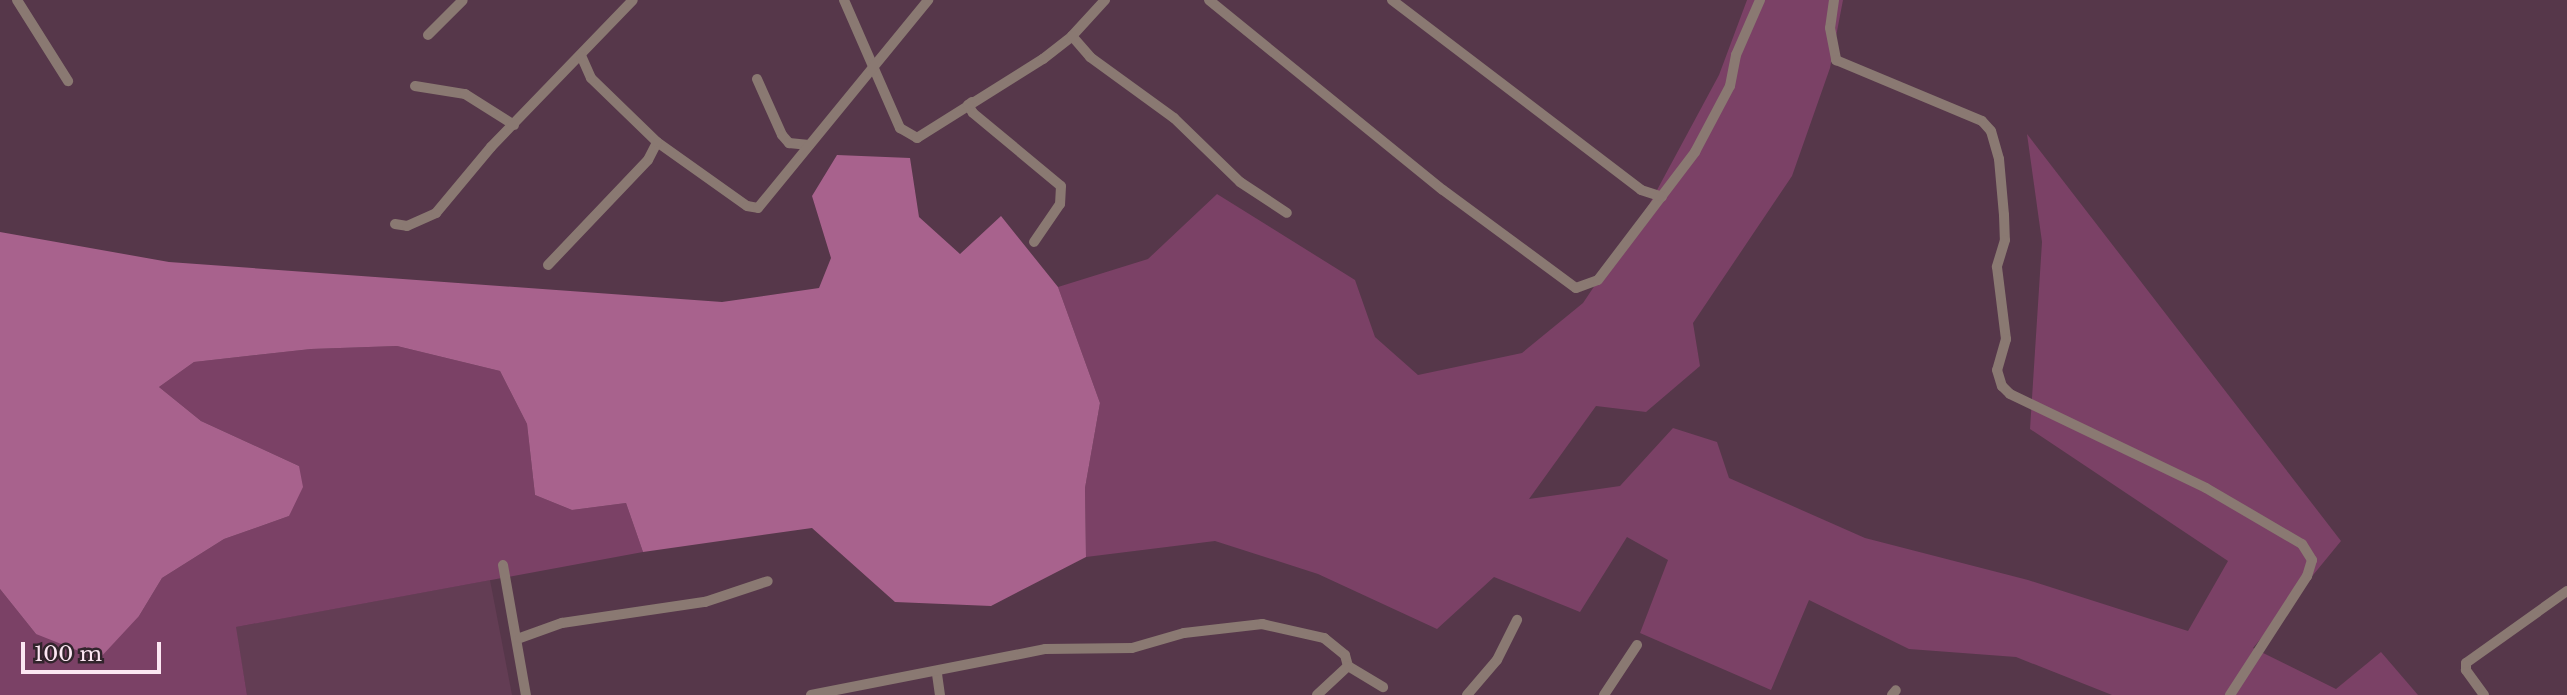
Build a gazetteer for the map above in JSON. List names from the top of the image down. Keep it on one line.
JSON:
{"scale_bar":"100 m"}
